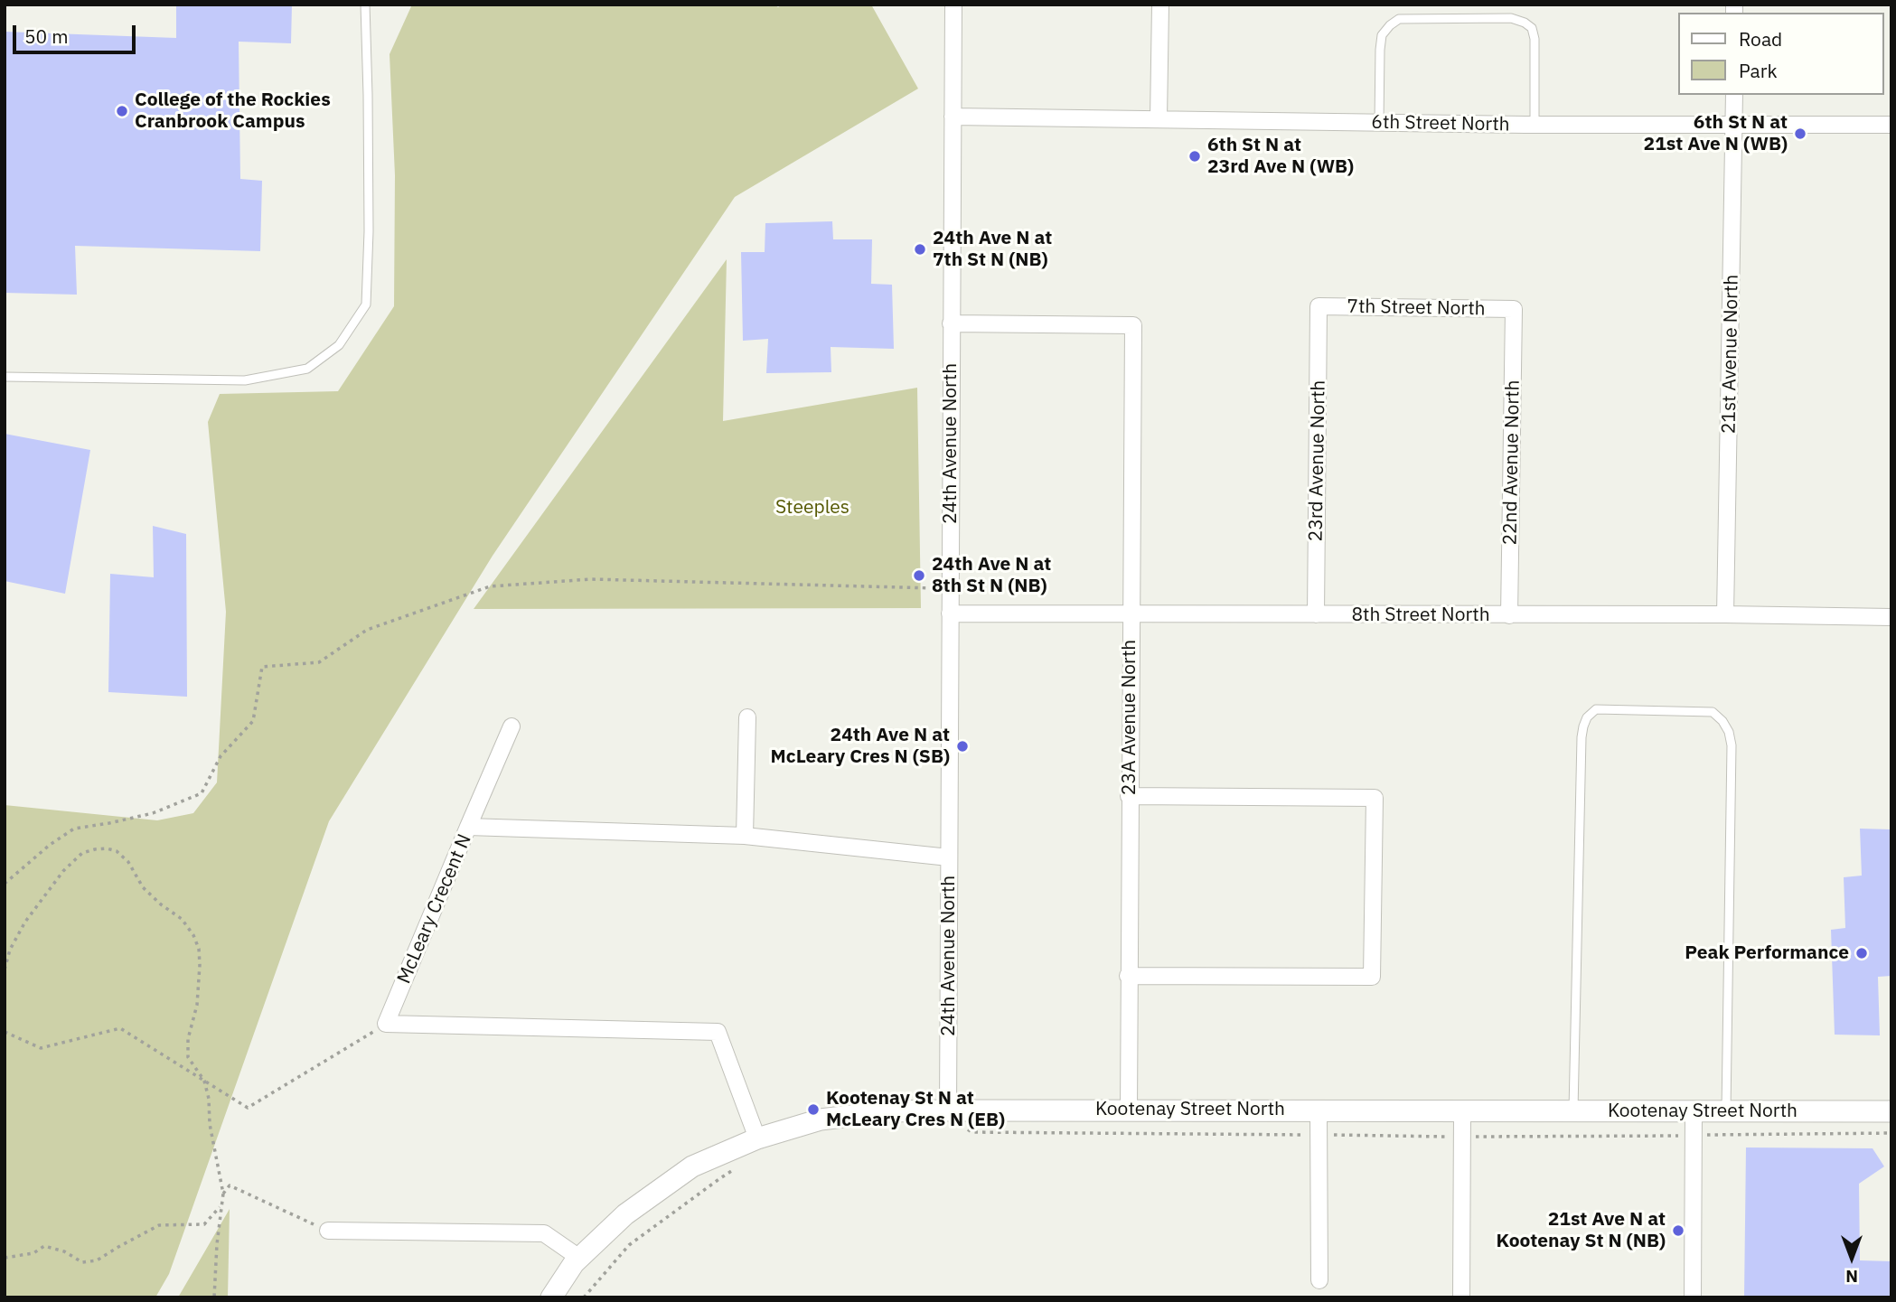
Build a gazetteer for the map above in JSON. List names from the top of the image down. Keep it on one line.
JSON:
{"streets":{"street":["6th Street North","7th Street North","21st Avenue North","24th Avenue North","23rd Avenue North","22nd Avenue North","8th Street North","23A Avenue North","McLeary Crecent N","Kootenay Street North"]},"crossings":[["6th Street North","21st Avenue North"],["6th Street North","24th Avenue North"],["7th Street North","23rd Avenue North"],["7th Street North","22nd Avenue North"],["21st Avenue North","8th Street North"],["24th Avenue North","8th Street North"],["24th Avenue North","23A Avenue North"],["24th Avenue North","McLeary Crecent N"],["24th Avenue North","Kootenay Street North"],["23rd Avenue North","8th Street North"],["22nd Avenue North","8th Street North"],["8th Street North","23A Avenue North"],["23A Avenue North","Kootenay Street North"]],"parks":["Steeples"],"places":["College of the Rockies Cranbrook Campus","6th St N at 21st Ave N (WB)","6th St N at 23rd Ave N (WB)","24th Ave N at 7th St N (NB)","24th Ave N at 8th St N (NB)","24th Ave N at McLeary Cres N (SB)","Peak Performance","Kootenay St N at McLeary Cres N (EB)","21st Ave N at Kootenay St N (NB)"],"legend":["Road","Park"],"scale_bar":"50 m","north":"bottom"}
